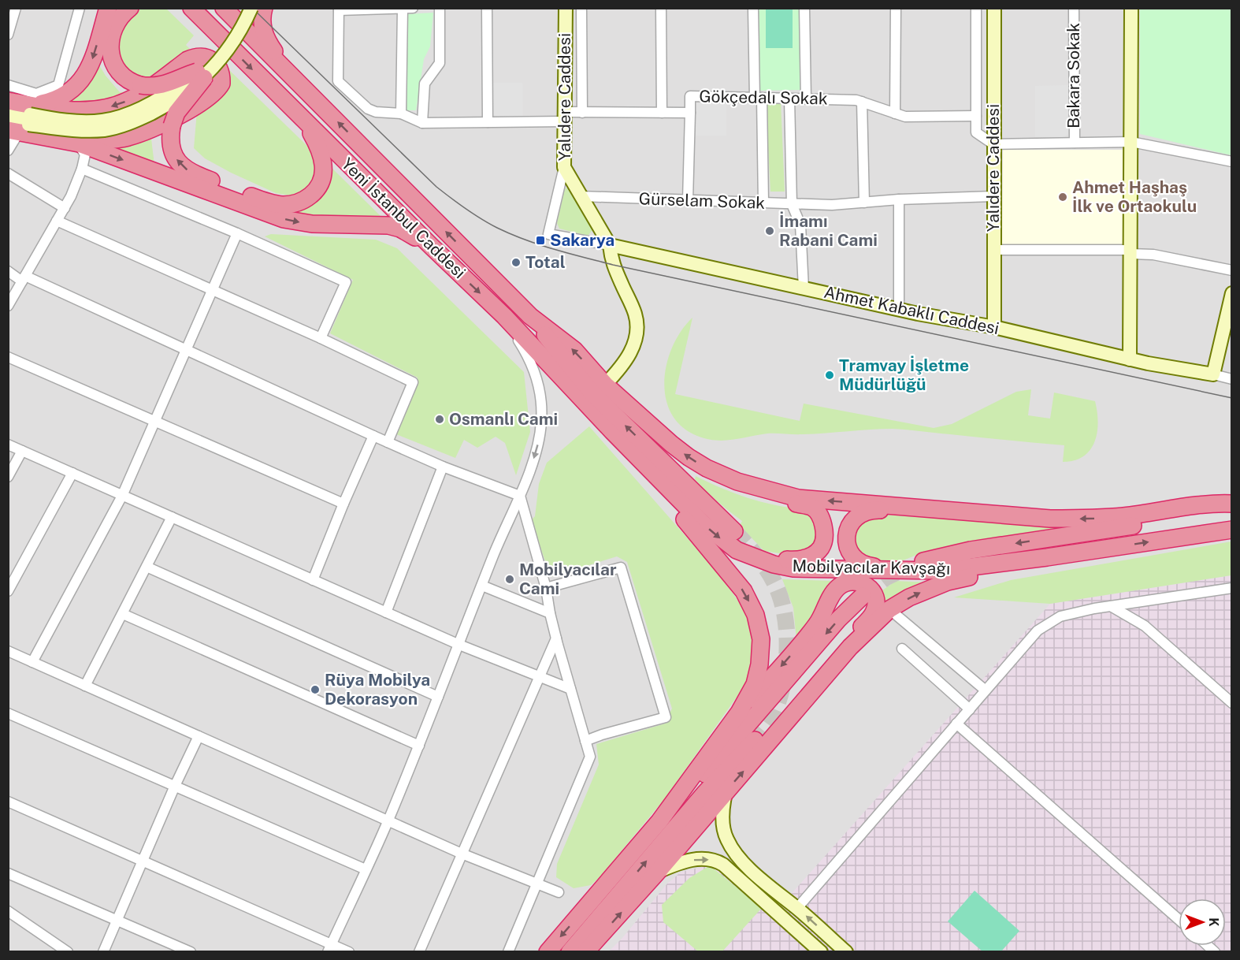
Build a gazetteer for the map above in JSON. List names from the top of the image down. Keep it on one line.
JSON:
{"streets":{"highway":["Yeni İstanbul Caddesi","Mobilyacılar Kavşağı"],"street":["Bakara Sokak","Yalıdere Caddesi","Gökçedalı Sokak","Gürselam Sokak","Ahmet Kabaklı Caddesi"]},"crossings":[["Yalıdere Caddesi","Gökçedalı Sokak"],["Yalıdere Caddesi","Gürselam Sokak"],["Yalıdere Caddesi","Ahmet Kabaklı Caddesi"],["Yeni İstanbul Caddesi","Mobilyacılar Kavşağı"]],"places":{"other":["Ahmet Haşhaş İlk ve Ortaokulu","İmamı Rabani Cami","Total","Tramvay İşletme Müdürlüğü","Osmanlı Cami","Mobilyacılar Cami","Rüya Mobilya Dekorasyon"],"transit":["Sakarya"]},"north":"right"}
